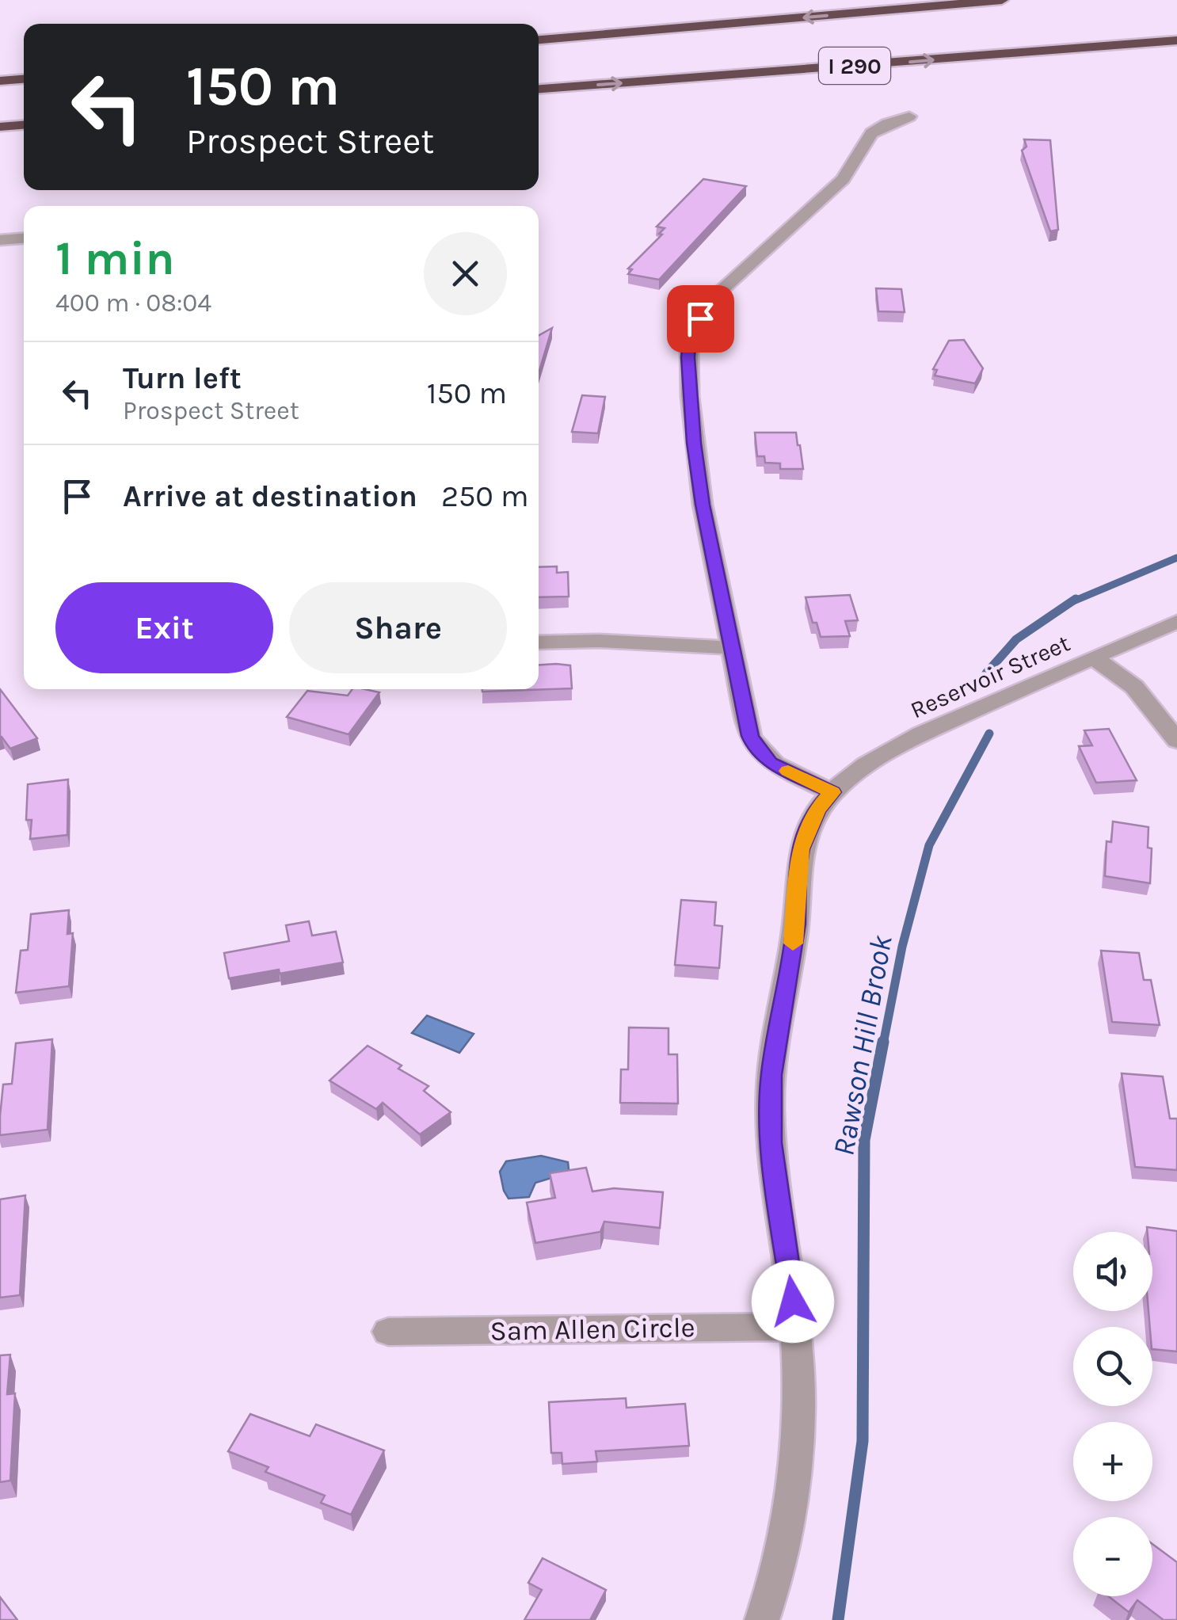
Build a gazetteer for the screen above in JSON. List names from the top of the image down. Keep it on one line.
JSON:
{"streets":{"highway":["I 290"],"street":["Reservoir Street","Sam Allen Circle"]},"crossings":[["Reservoir Street","Sam Allen Circle"]],"water":["Rawson Hill Brook"],"page":{"turn":["150 m","Prospect Street"],"heading":["1 min","400 m · 08:04"],"list":[{"name":"Turn left","note":"Prospect Street","value":"150 m"},{"name":"Arrive at destination","value":"250 m"}],"buttons":["Exit","Share"],"map_buttons":["+","−"]}}
